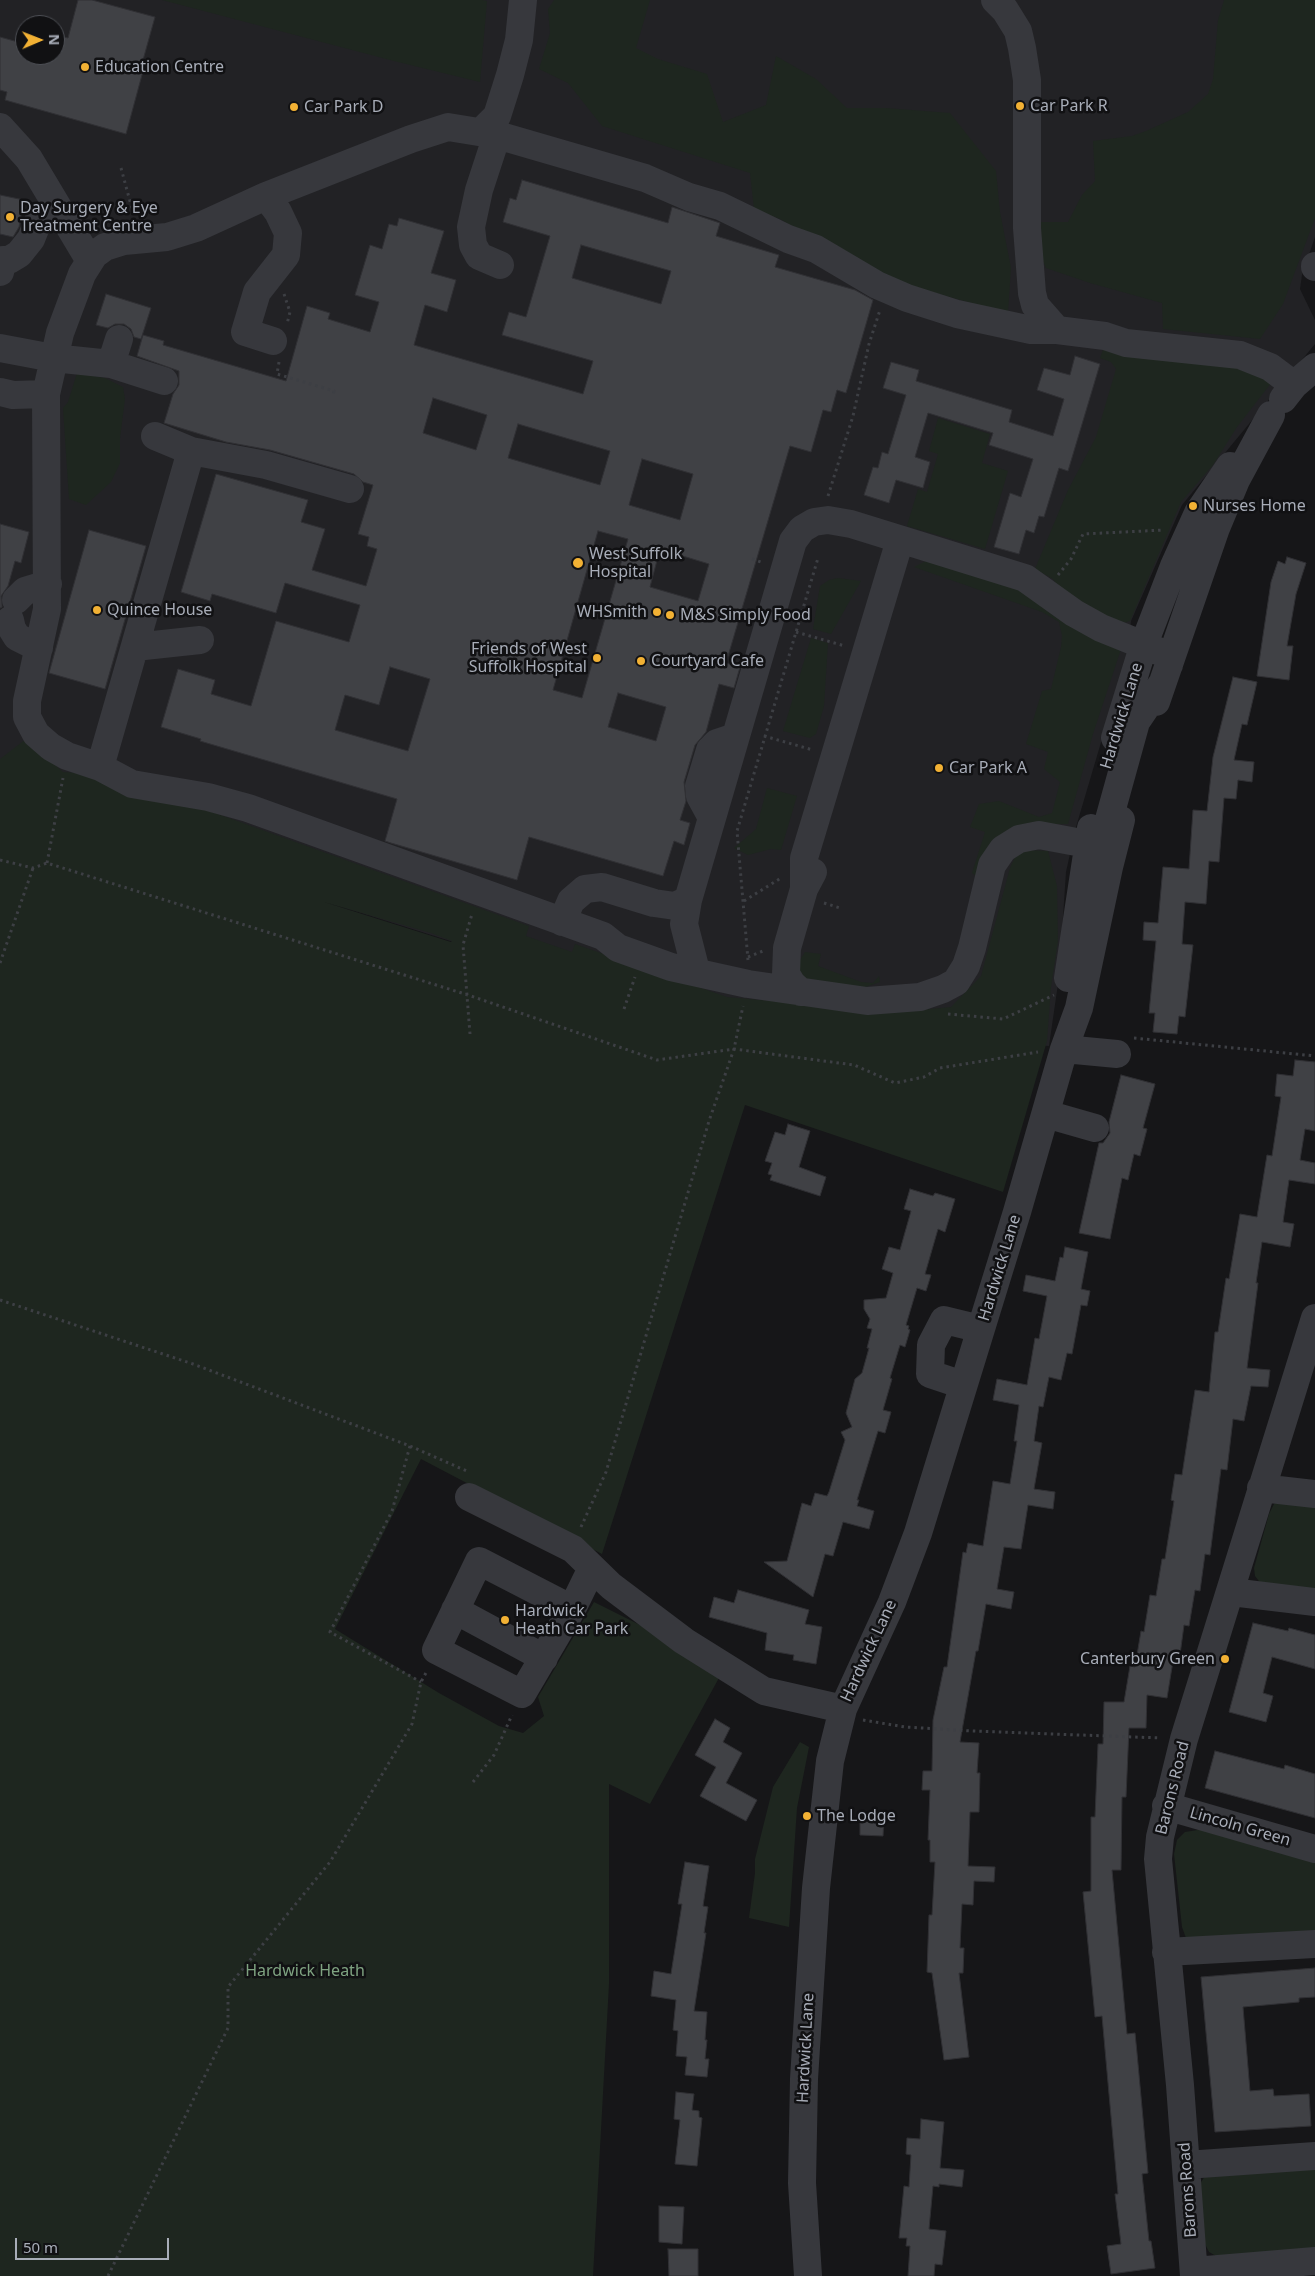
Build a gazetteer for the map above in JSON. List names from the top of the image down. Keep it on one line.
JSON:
{"streets":{"street":["Hardwick Lane","Barons Road","Lincoln Green"]},"crossings":[["Barons Road","Lincoln Green"]],"parks":["Hardwick Heath"],"places":["Education Centre","Car Park R","Car Park D","Day Surgery & Eye Treatment Centre","Nurses Home","West Suffolk Hospital","Quince House","WHSmith","M&S Simply Food","Friends of West Suffolk Hospital","Courtyard Cafe","Car Park A","Hardwick Heath Car Park","Canterbury Green","The Lodge"],"scale_bar":"50 m","north":"right"}
